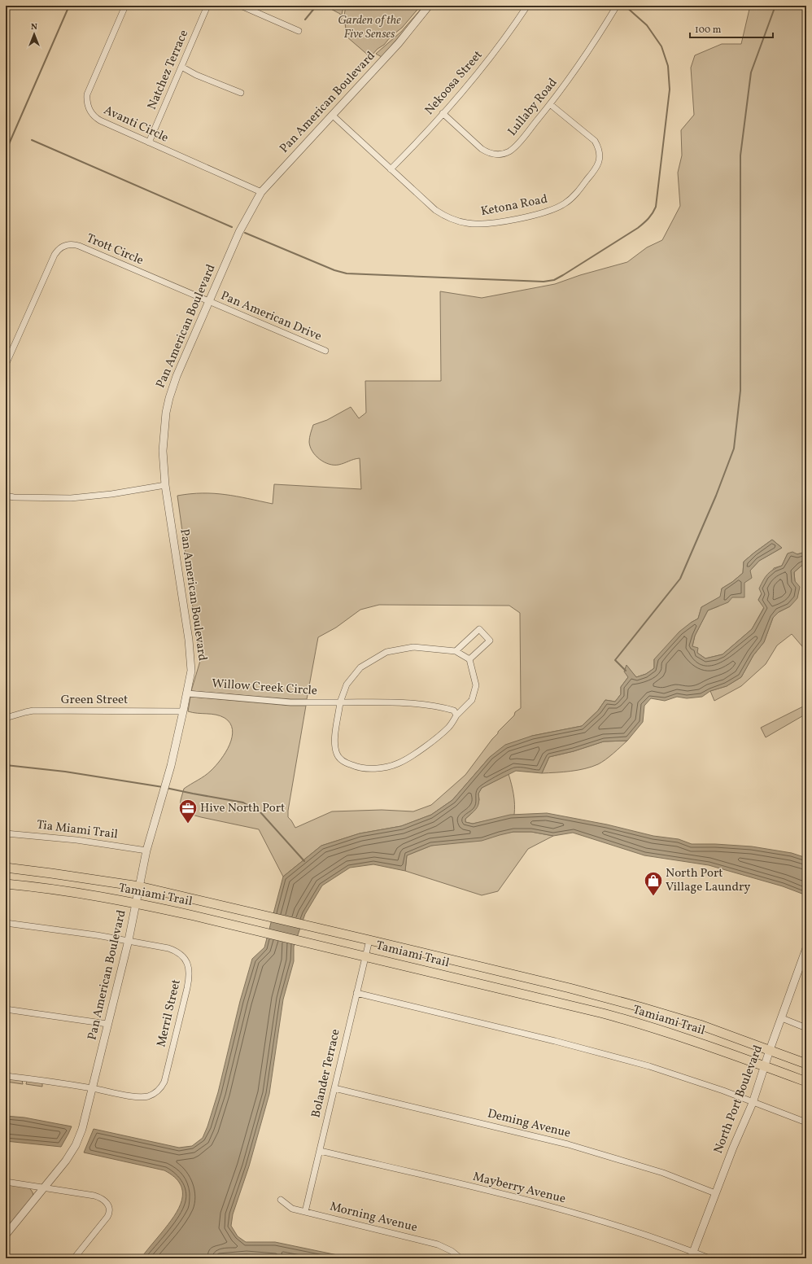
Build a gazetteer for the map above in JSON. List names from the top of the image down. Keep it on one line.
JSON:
{"streets":{"main road":["Tamiami Trail"],"street":["Natchez Terrace","Nekoosa Street","Pan American Boulevard","Lullaby Road","Avanti Circle","Ketona Road","Trott Circle","Pan American Drive","Willow Creek Circle","Green Street","Tia Miami Trail","Merril Street","Bolander Terrace","North Port Boulevard","Deming Avenue","Mayberry Avenue","Morning Avenue"]},"crossings":[["Natchez Terrace","Avanti Circle"],["Nekoosa Street","Lullaby Road"],["Nekoosa Street","Ketona Road"],["Pan American Boulevard","Avanti Circle"],["Pan American Boulevard","Ketona Road"],["Pan American Boulevard","Trott Circle"],["Pan American Boulevard","Pan American Drive"],["Pan American Boulevard","Willow Creek Circle"],["Pan American Boulevard","Green Street"],["Pan American Boulevard","Tia Miami Trail"],["Pan American Boulevard","Tamiami Trail"],["Pan American Boulevard","Merril Street"],["Lullaby Road","Ketona Road"],["Trott Circle","Pan American Drive"],["Tamiami Trail","Bolander Terrace"],["Tamiami Trail","North Port Boulevard"],["Bolander Terrace","Deming Avenue"],["Bolander Terrace","Mayberry Avenue"],["Bolander Terrace","Morning Avenue"],["North Port Boulevard","Deming Avenue"],["North Port Boulevard","Mayberry Avenue"]],"parks":["Garden of the Five Senses"],"places":{"office":["Hive North Port"],"shop":["North Port Village Laundry"]},"scale_bar":"100 m","north":"top"}
